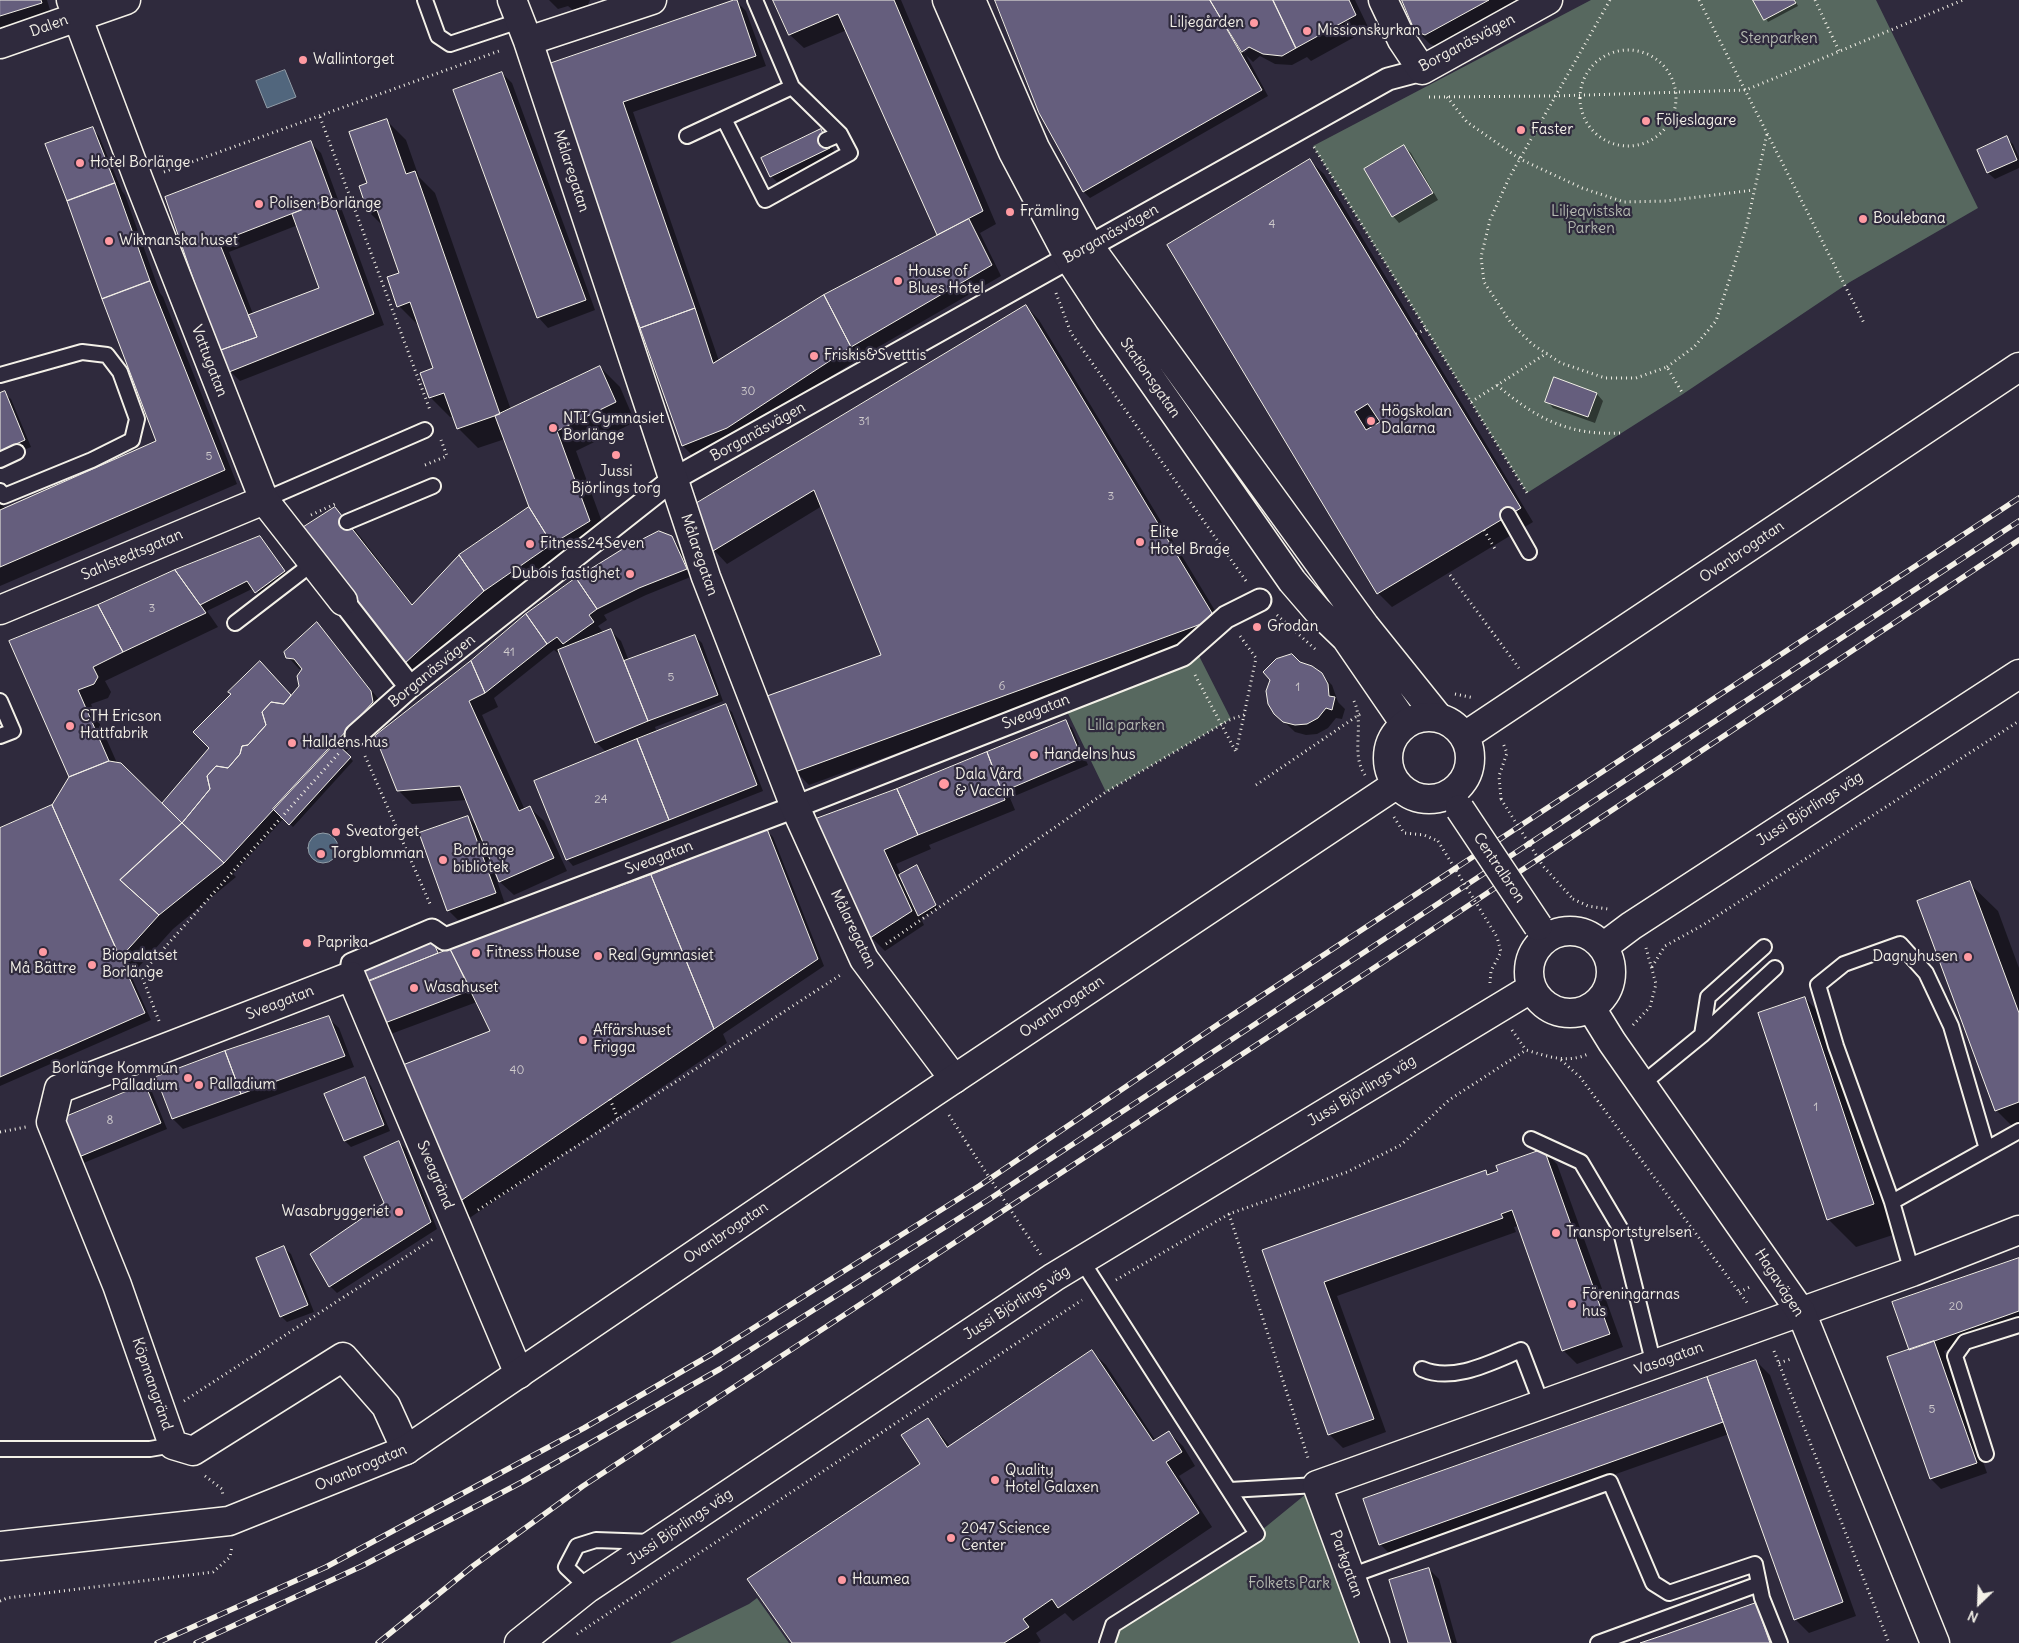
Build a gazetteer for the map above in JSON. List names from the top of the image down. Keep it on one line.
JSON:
{"streets":{"street":["Dalen","Borganäsvägen","Målaregatan","Vattugatan","Stationsgatan","Ovanbrogatan","Sahlstedtsgatan","Sveagatan","Jussi Björlings väg","Centralbron","Sveagränd","Hagavägen","Vasagatan","Köpmangränd","Parkgatan"]},"crossings":[["Dalen","Vattugatan"],["Borganäsvägen","Målaregatan"],["Borganäsvägen","Vattugatan"],["Borganäsvägen","Stationsgatan"],["Målaregatan","Ovanbrogatan"],["Målaregatan","Sveagatan"],["Vattugatan","Sahlstedtsgatan"],["Stationsgatan","Ovanbrogatan"],["Stationsgatan","Centralbron"],["Ovanbrogatan","Centralbron"],["Ovanbrogatan","Sveagränd"],["Ovanbrogatan","Köpmangränd"],["Sveagatan","Sveagränd"],["Sveagatan","Köpmangränd"],["Jussi Björlings väg","Centralbron"],["Jussi Björlings väg","Hagavägen"],["Centralbron","Hagavägen"],["Hagavägen","Vasagatan"],["Vasagatan","Parkgatan"]],"parks":["Stenparken","Liljeqvistska Parken","Lilla parken","Folkets Park"],"places":["Liljegården","Missionskyrkan","Wallintorget","Följeslagare","Faster","Hotel Borlänge","Polisen Borlänge","Främling","Boulebana","Wikmanska huset","House of Blues Hotel","Friskis&Svetttis","Högskolan Dalarna","NTI Gymnasiet Borlänge","Jussi Björlings torg","Elite Hotel Brage","Fitness24Seven","Dubois fastighet","Grodan","CTH Ericson Hattfabrik","Halldens hus","Handelns hus","Dala Vård & Vaccin","Sveatorget","Torgblomman","Borlänge bibliotek","Paprika","Må Bättre","Fitness House","Real Gymnasiet","Dagnyhusen","Biopalatset Borlänge","Wasahuset","Affärshuset Frigga","Borlänge Kommun Palladium","Palladium","Wasabryggeriet","Transportstyrelsen","Föreningarnas hus","Quality Hotel Galaxen","2047 Science Center","Haumea"],"house_numbers":["4","30","31","5","3","3","41","5","6","1","24","40","1","8","20","5"],"north":"bottom left"}
